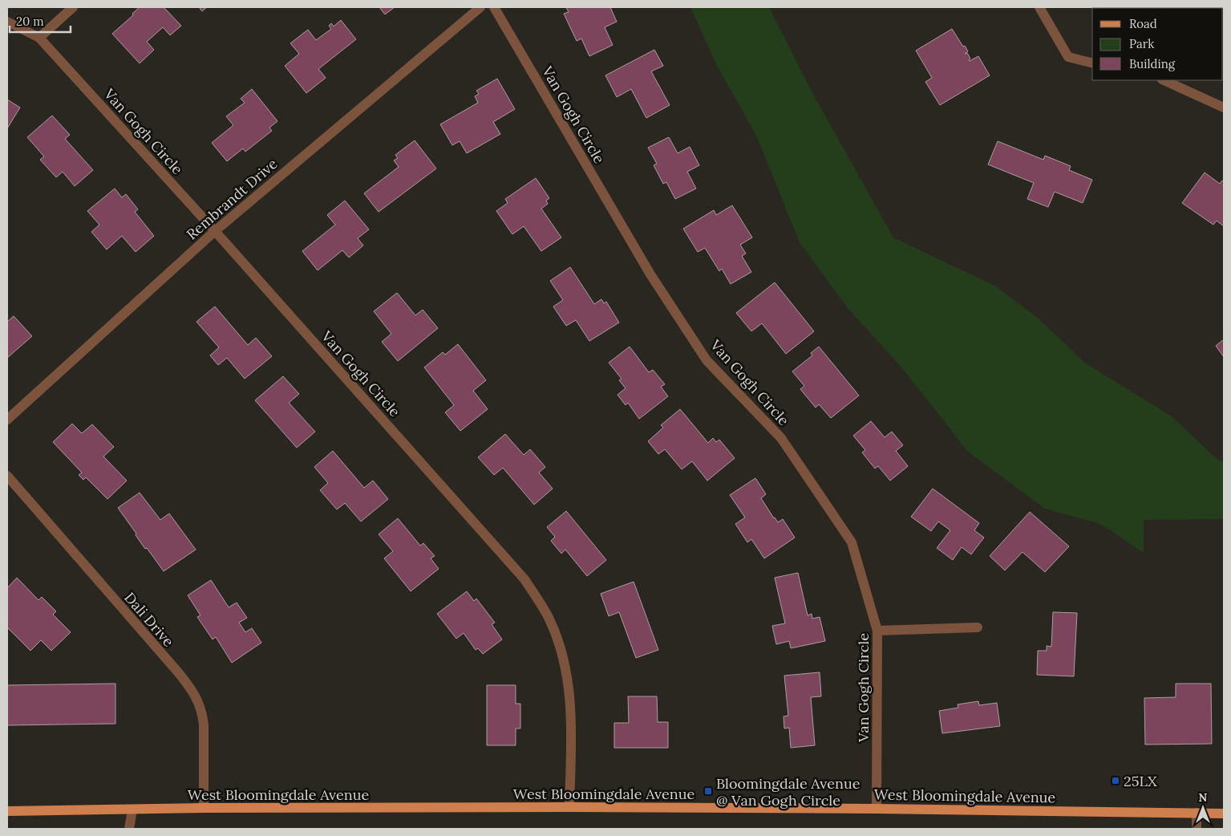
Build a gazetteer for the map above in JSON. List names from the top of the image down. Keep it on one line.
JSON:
{"streets":{"main road":["West Bloomingdale Avenue"],"street":["Van Gogh Circle","Rembrandt Drive","Dali Drive"]},"crossings":[["Van Gogh Circle","Rembrandt Drive"],["Van Gogh Circle","West Bloomingdale Avenue"],["Dali Drive","West Bloomingdale Avenue"]],"places":{"transit":["25LX","Bloomingdale Avenue @ Van Gogh Circle"]},"legend":["Road","Park","Building"],"scale_bar":"20 m","north":"top"}
